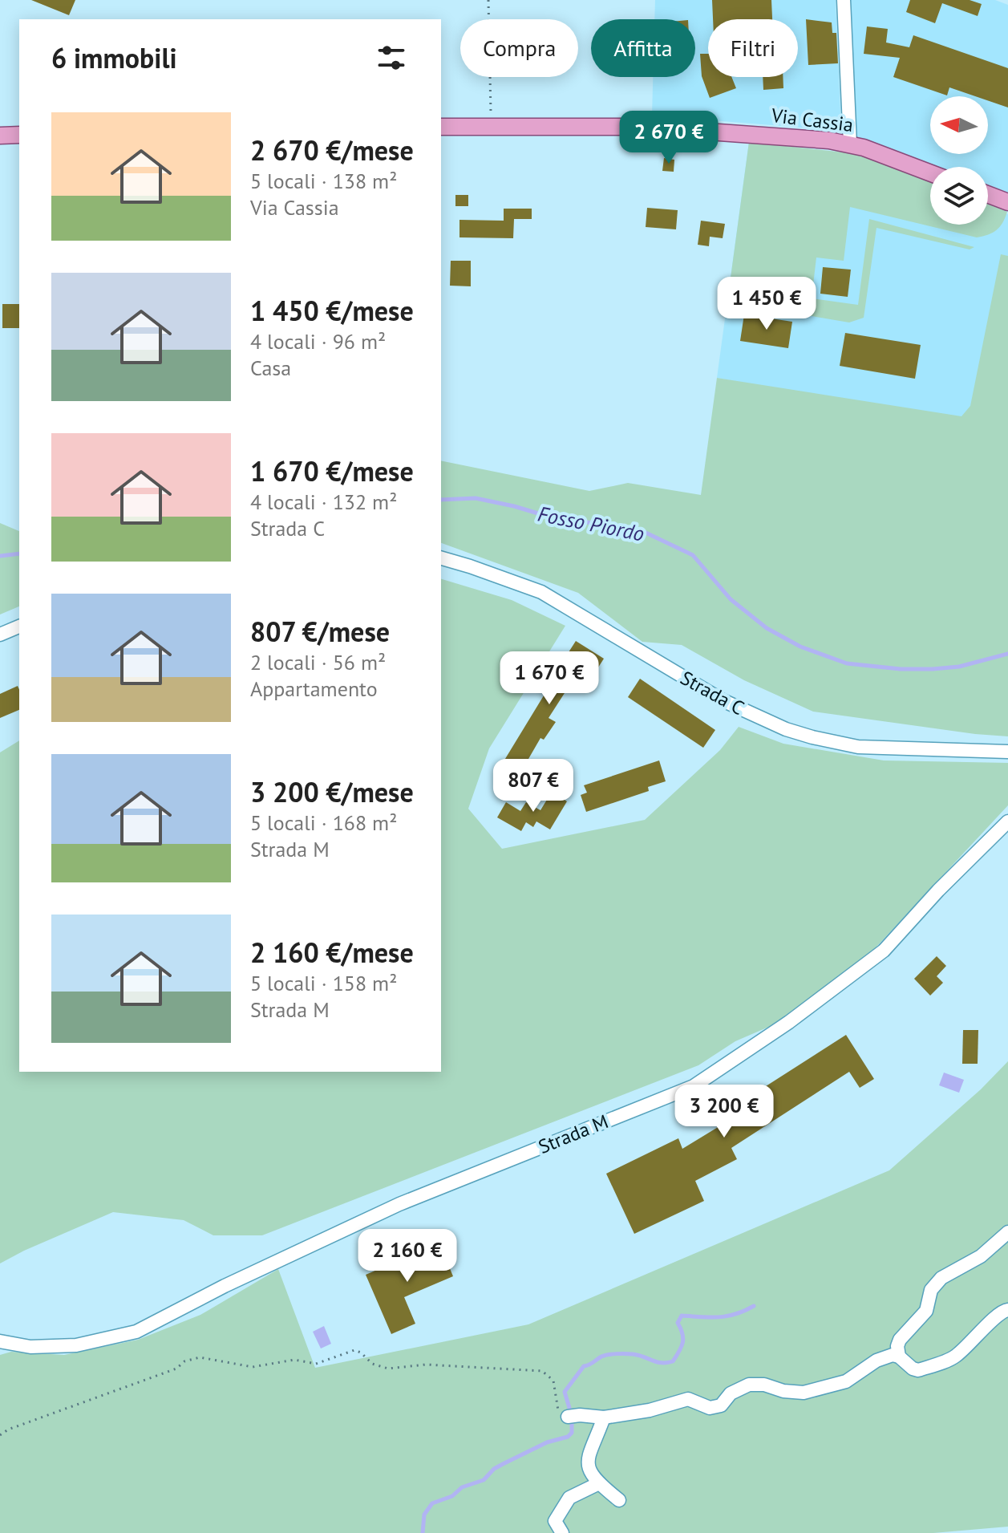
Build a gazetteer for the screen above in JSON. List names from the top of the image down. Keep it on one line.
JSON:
{"streets":{"main road":["Via Cassia"],"street":["Strada C","Strada M"]},"water":["Fosso Piordo"],"north":"left","page":{"chip":["Compra","Affitta","Filtri"],"heading":"6 immobili","list":[{"name":"2 670 €/mese","note":"5 locali · 138 m² · Via Cassia"},{"name":"1 450 €/mese","note":"4 locali · 96 m² · Casa"},{"name":"1 670 €/mese","note":"4 locali · 132 m² · Strada C"},{"name":"807 €/mese","note":"2 locali · 56 m² · Appartamento"},{"name":"3 200 €/mese","note":"5 locali · 168 m² · Strada M"},{"name":"2 160 €/mese","note":"5 locali · 158 m² · Strada M"}],"price":["2 670 €","1 450 €","1 670 €","807 €","3 200 €","2 160 €"]}}
